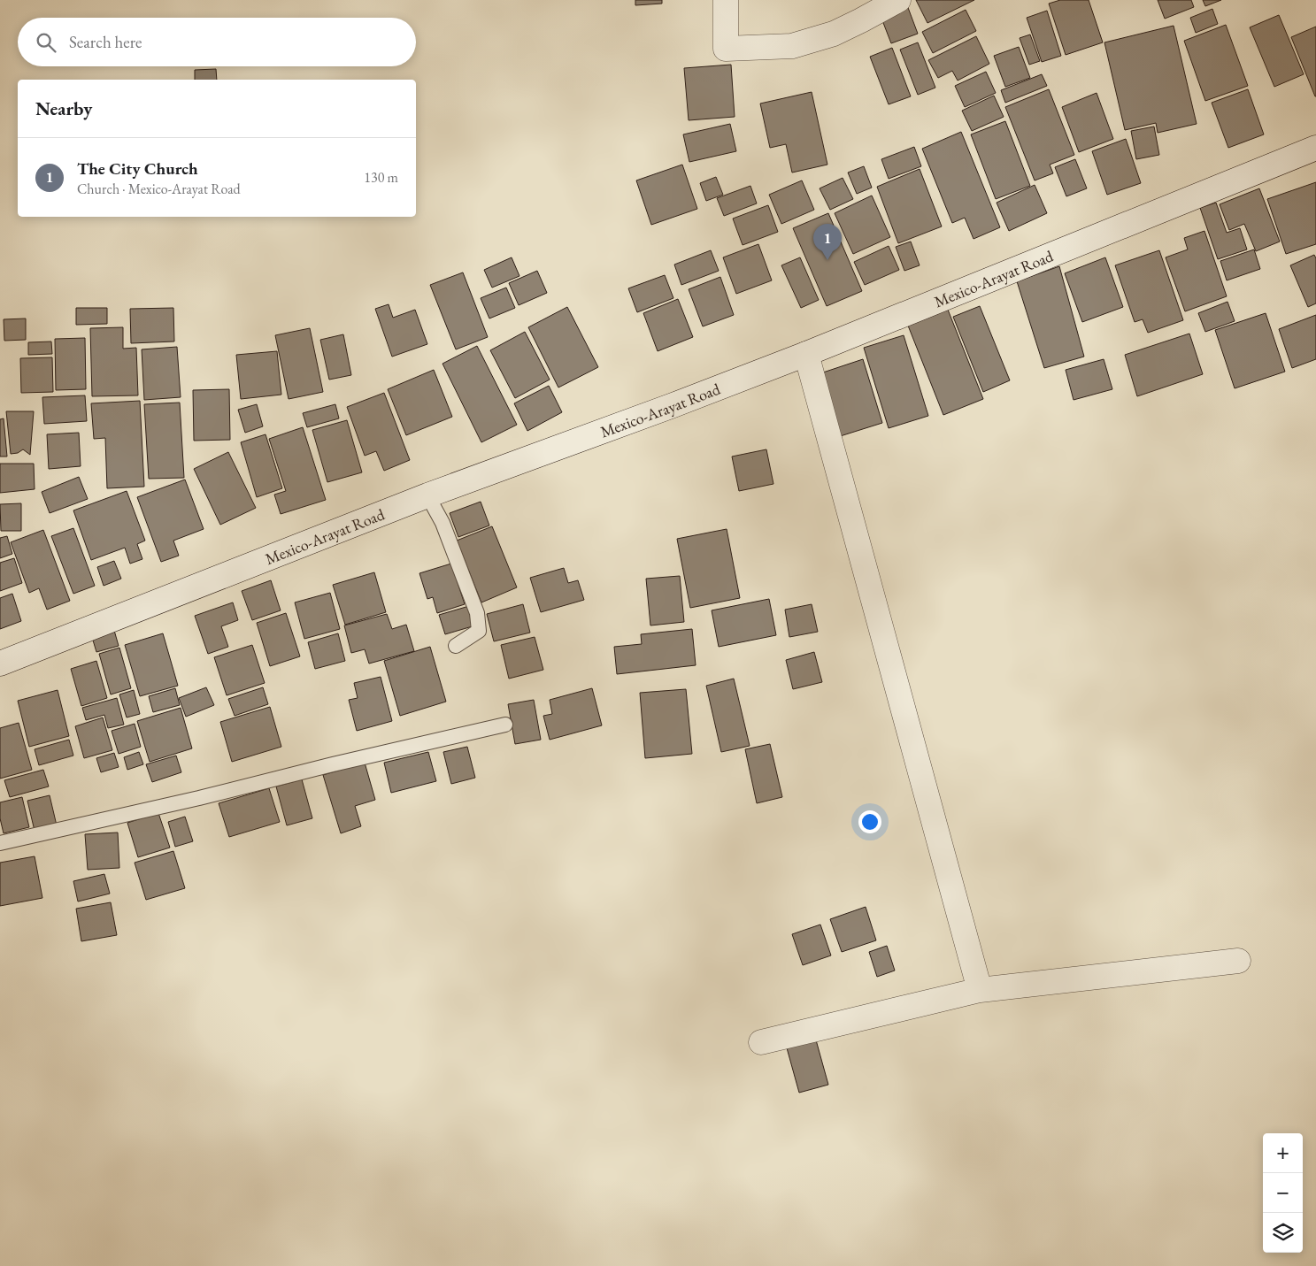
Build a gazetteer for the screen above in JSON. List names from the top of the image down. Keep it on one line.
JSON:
{"streets":{"main road":["Mexico-Arayat Road"]},"page":{"search":"Search here","heading":"Nearby","list":[{"mark":"1","name":"The City Church","note":"Church · Mexico-Arayat Road","value":"130 m"}],"pins":"1","map_buttons":["+","−"]}}
